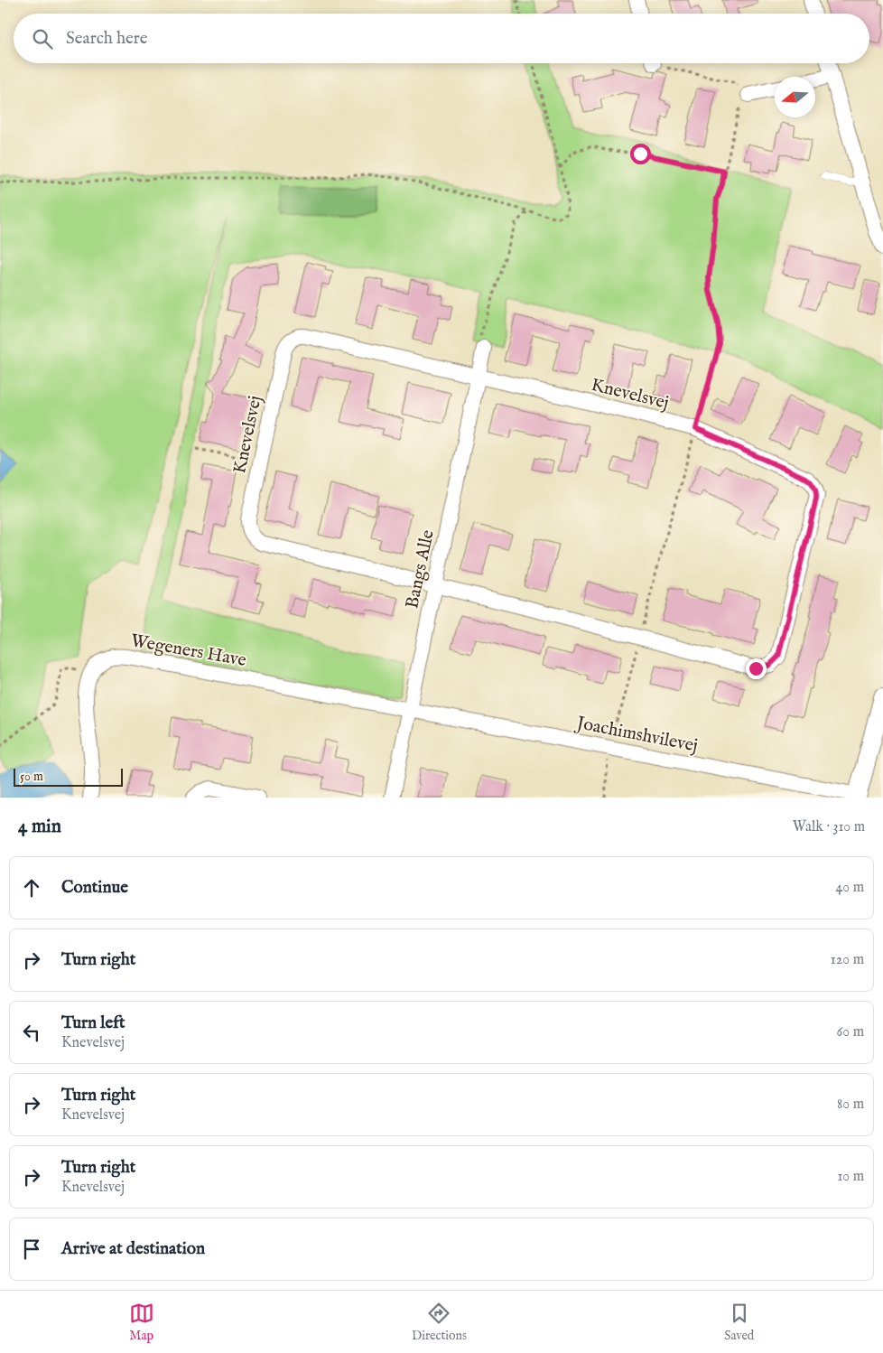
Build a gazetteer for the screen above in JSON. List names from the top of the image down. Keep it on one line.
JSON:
{"streets":{"street":["Knevelsvej","Bangs Alle","Wegeners Have","Joachimshvilevej"]},"crossings":[["Knevelsvej","Bangs Alle"],["Bangs Alle","Wegeners Have"],["Bangs Alle","Joachimshvilevej"],["Wegeners Have","Joachimshvilevej"]],"scale_bar":"50 m","north":"left","page":{"search":"Search here","scale":"50 m","heading":["4 min","Walk · 310 m"],"list":[["Continue","40 m"],["Turn right","120 m"],["Turn left","Knevelsvej","60 m"],["Turn right","Knevelsvej","80 m"],["Turn right","Knevelsvej","10 m"],"Arrive at destination"],"nav":["Map","Directions","Saved"]}}
